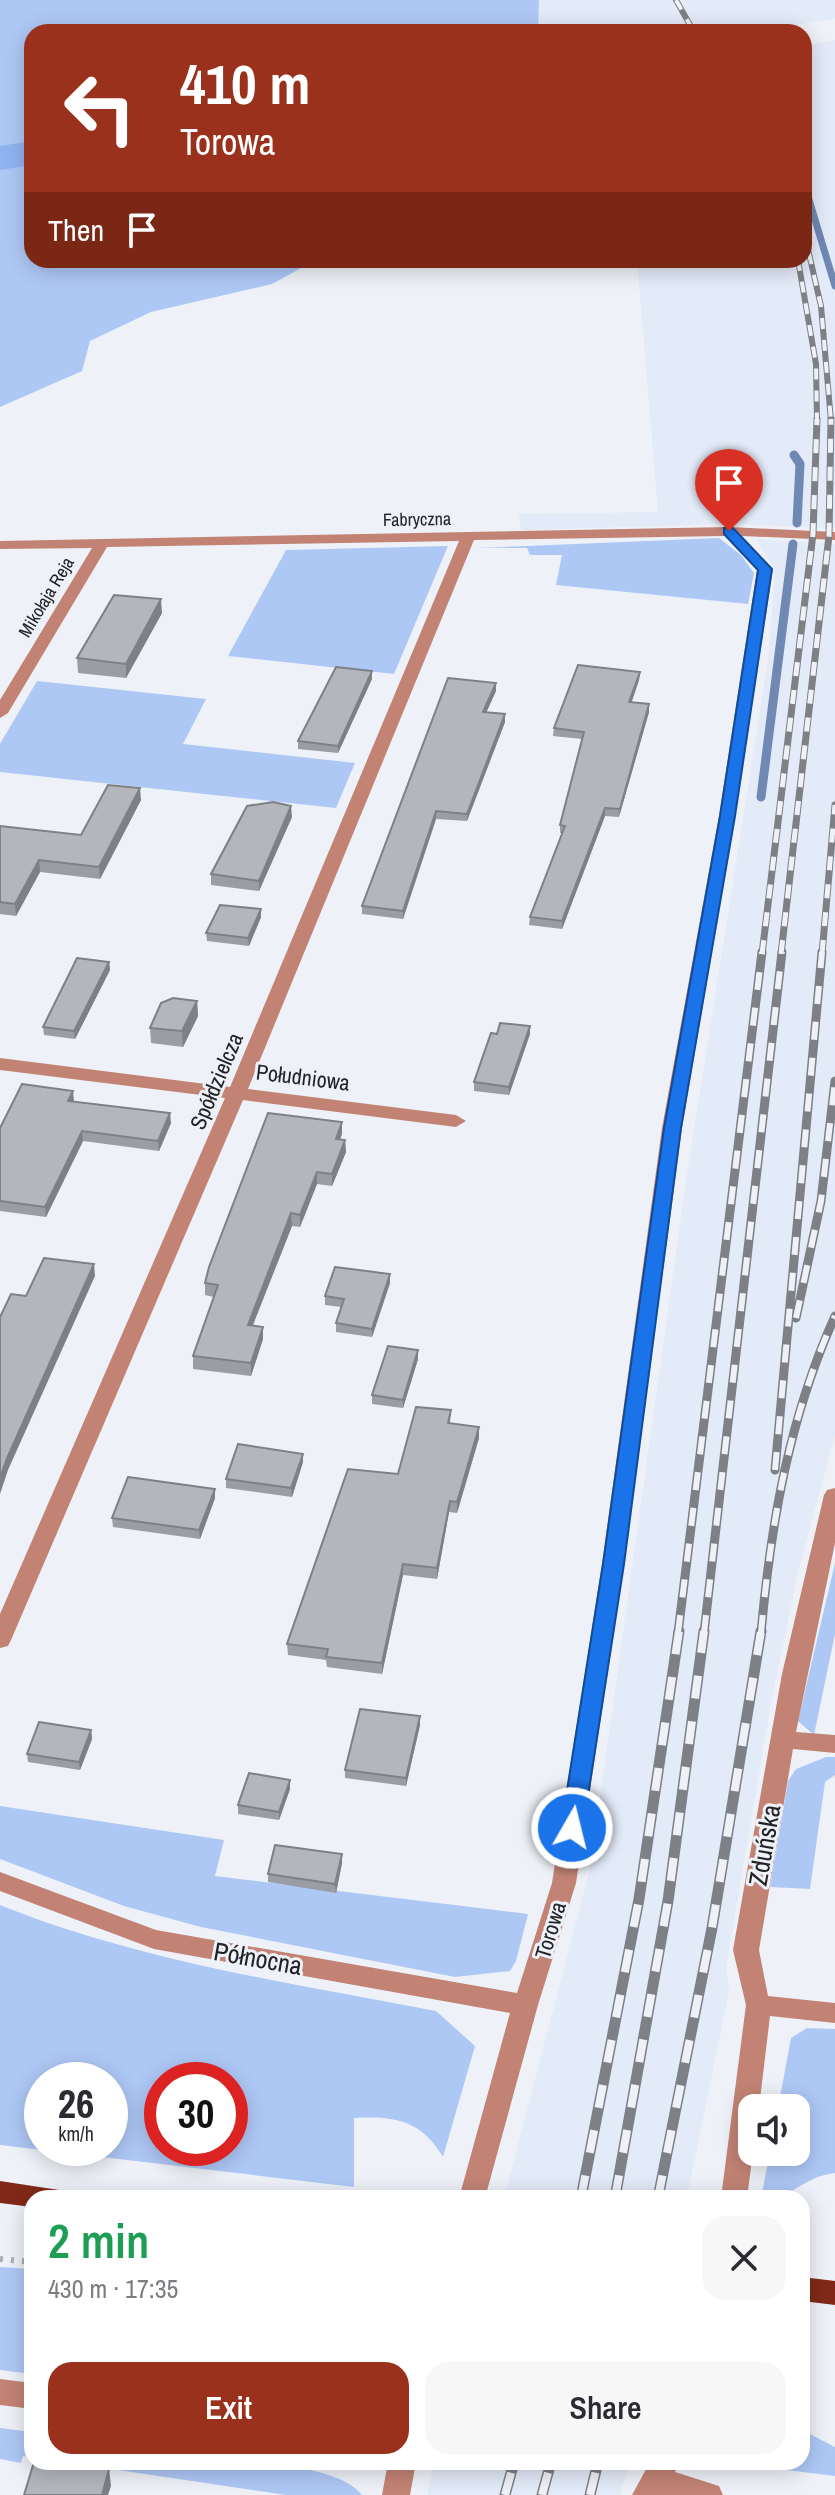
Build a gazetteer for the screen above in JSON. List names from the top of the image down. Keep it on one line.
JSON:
{"streets":{"street":["Fabryczna","Mikołaja Reja","Południowa","Spółdzielcza","Zduńska","Torowa","Północna"]},"crossings":[["Fabryczna","Mikołaja Reja"],["Fabryczna","Spółdzielcza"],["Fabryczna","Torowa"],["Południowa","Spółdzielcza"],["Torowa","Północna"]],"page":{"turn":["410 m","Torowa"],"then":"Then","speed":"26 km/h","limit":"30","heading":["2 min","430 m · 17:35"],"buttons":["Exit","Share"]}}
